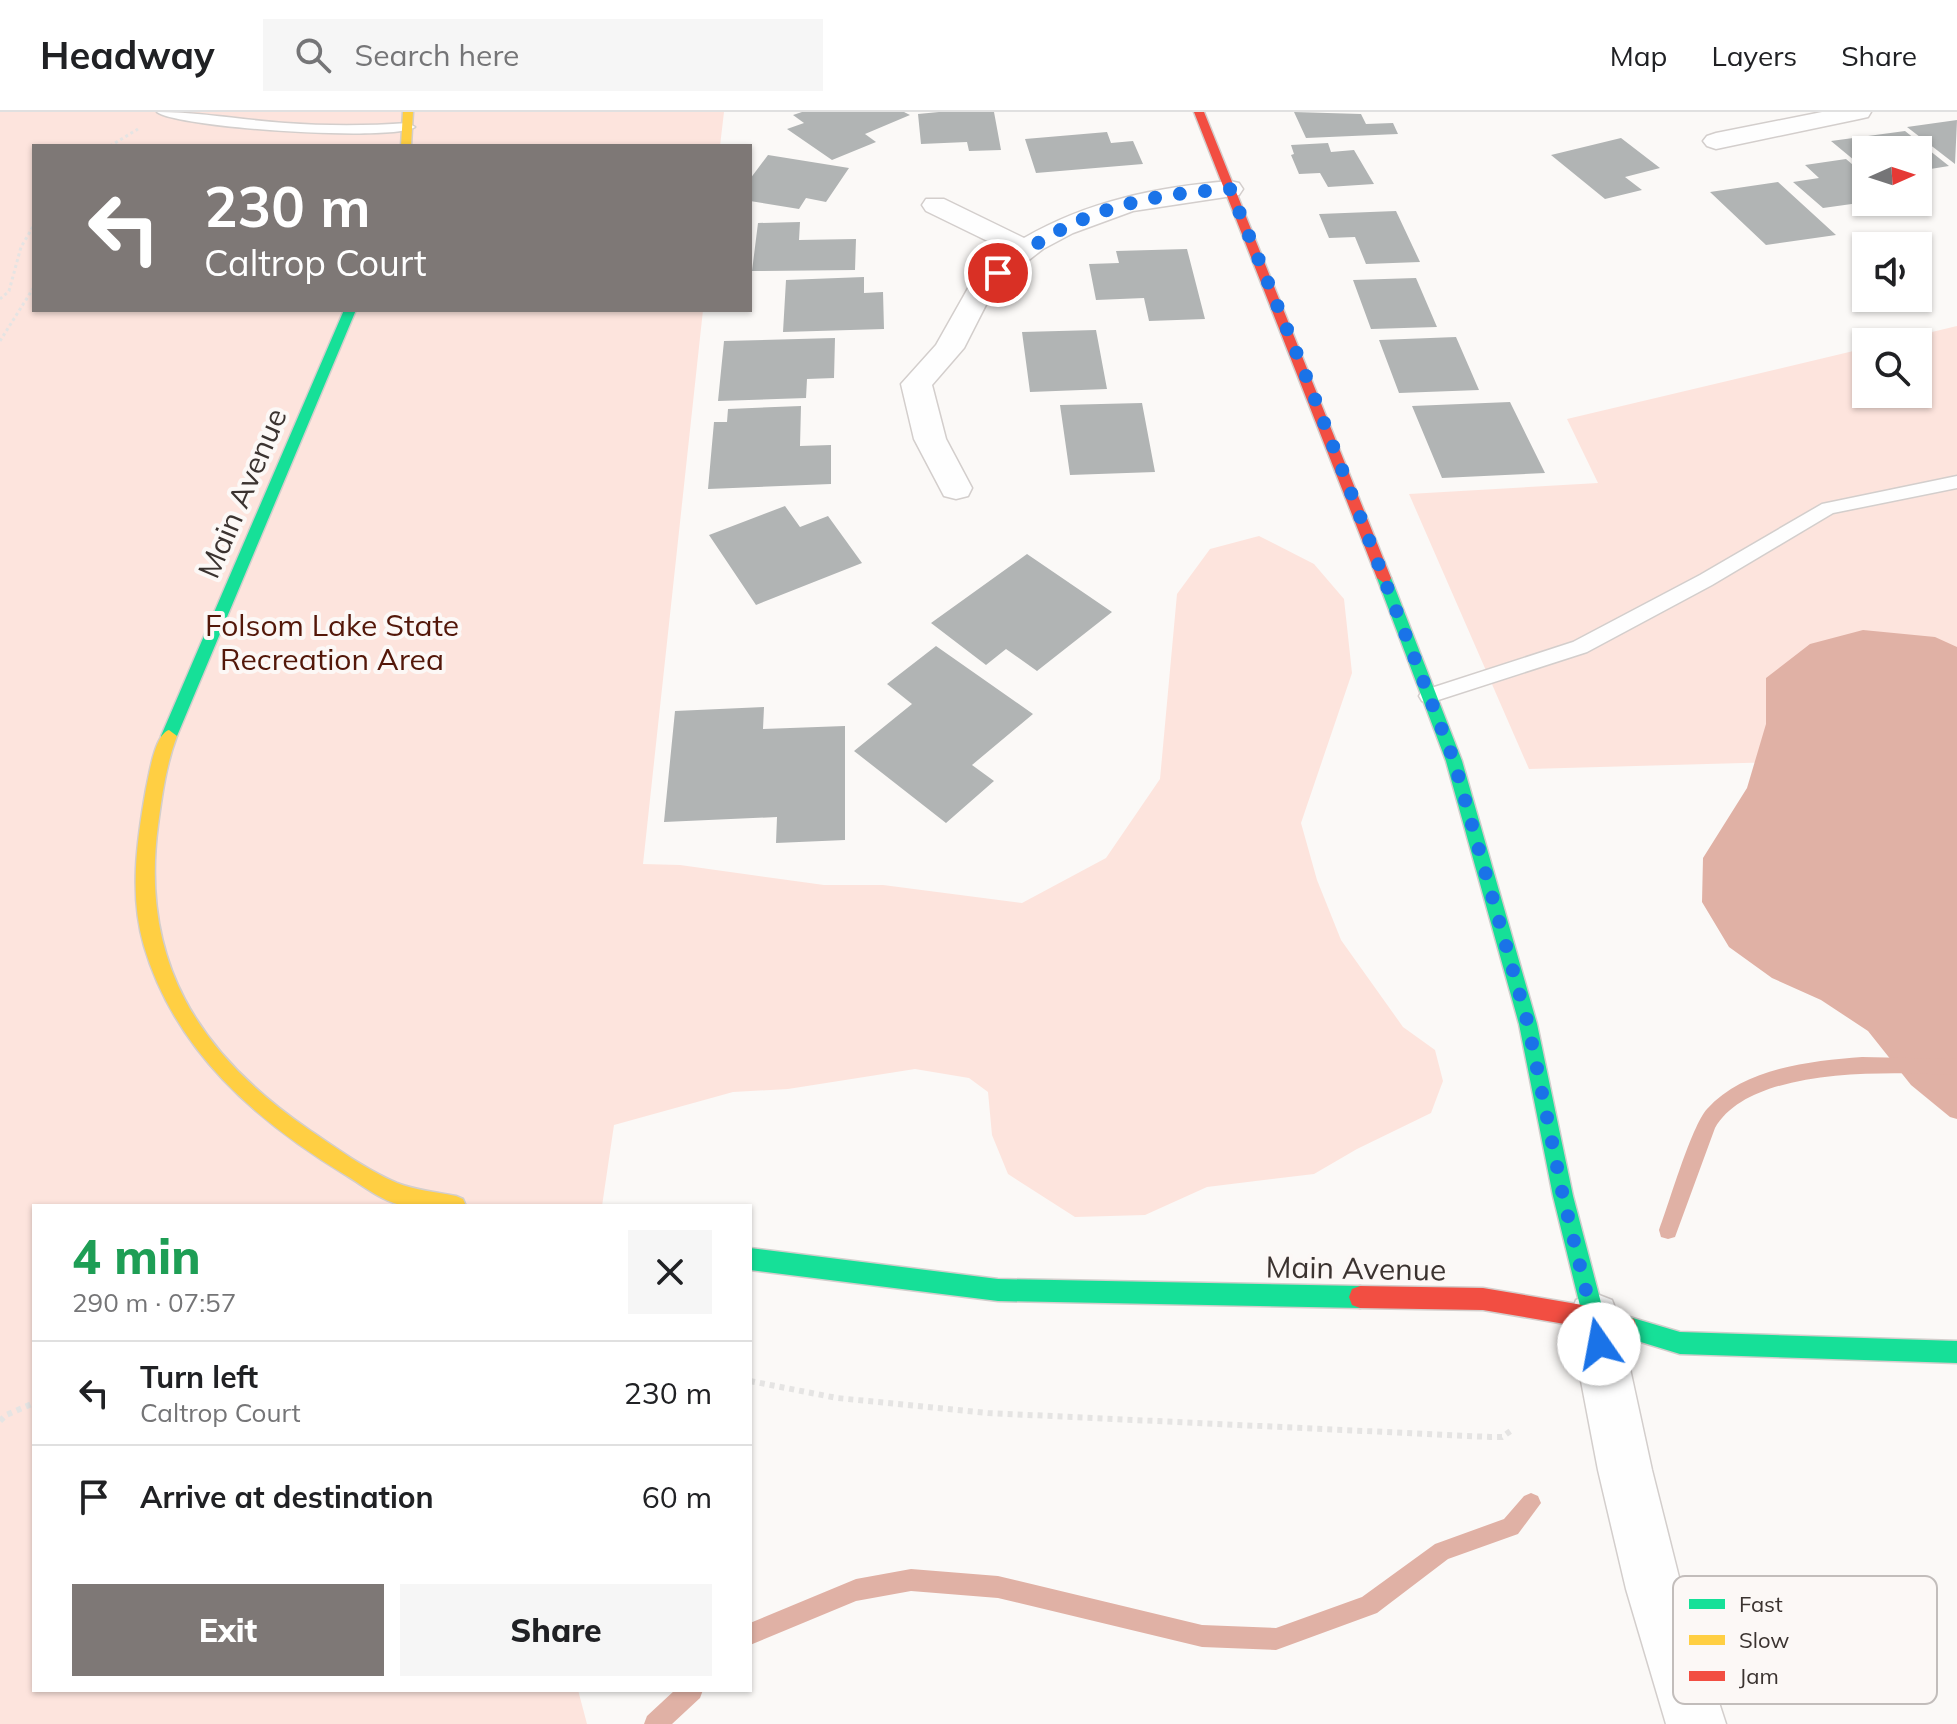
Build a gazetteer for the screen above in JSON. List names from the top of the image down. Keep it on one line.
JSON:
{"streets":{"street":["Main Avenue"]},"parks":["Folsom Lake State Recreation Area"],"legend":["Fast","Slow","Jam"],"north":"right","page":{"header":"Headway","search":"Search here","nav":["Map","Layers","Share"],"turn":["230 m","Caltrop Court"],"heading":["4 min","290 m · 07:57"],"list":[{"name":"Turn left","note":"Caltrop Court","value":"230 m"},{"name":"Arrive at destination","value":"60 m"}],"buttons":["Exit","Share"]}}
